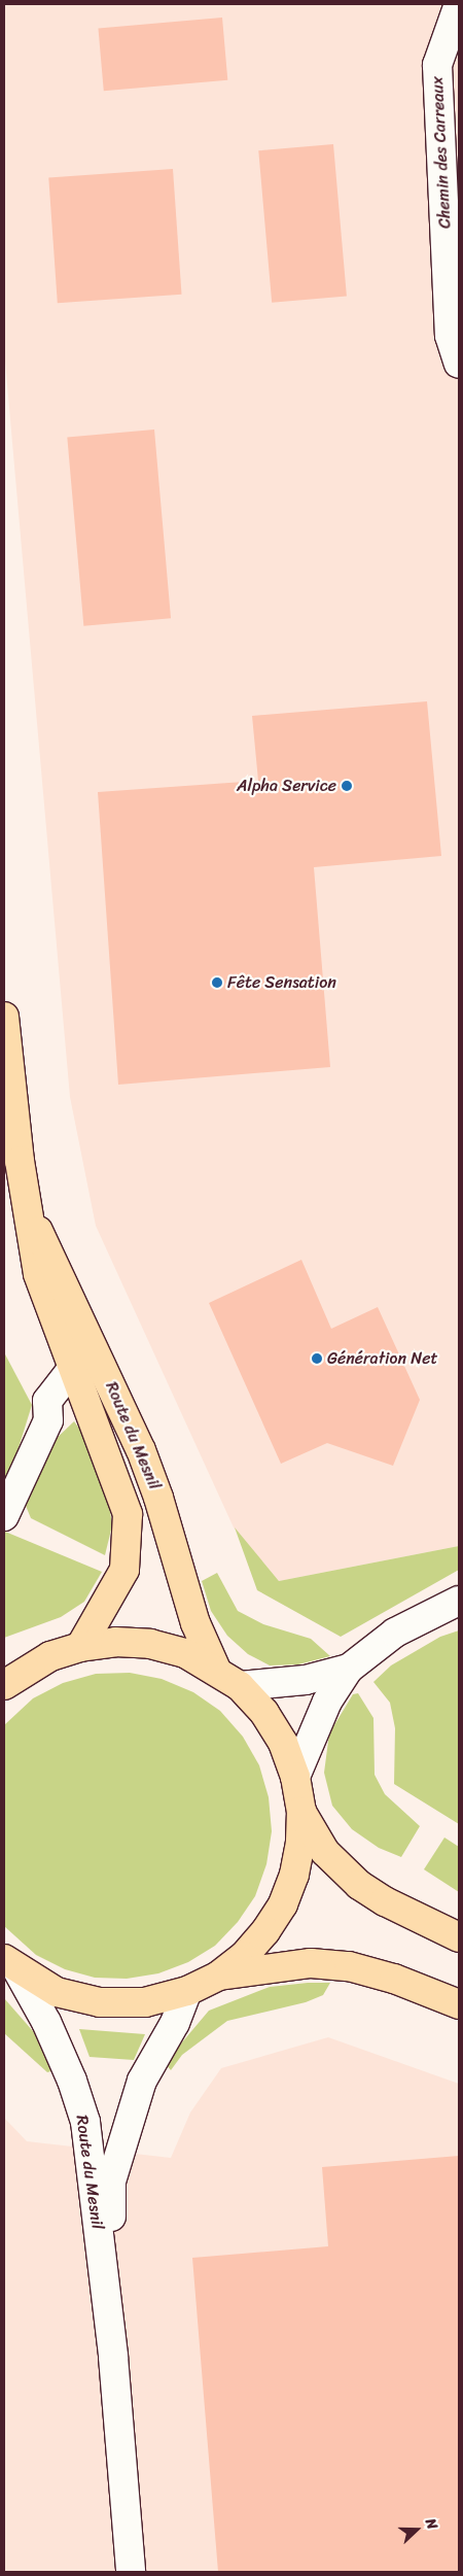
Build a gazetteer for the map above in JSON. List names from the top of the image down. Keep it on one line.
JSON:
{"streets":{"main road":["Route du Mesnil"],"street":["Chemin des Carreaux"]},"places":["Alpha Service","Fête Sensation","Génération Net"],"north":"right"}
